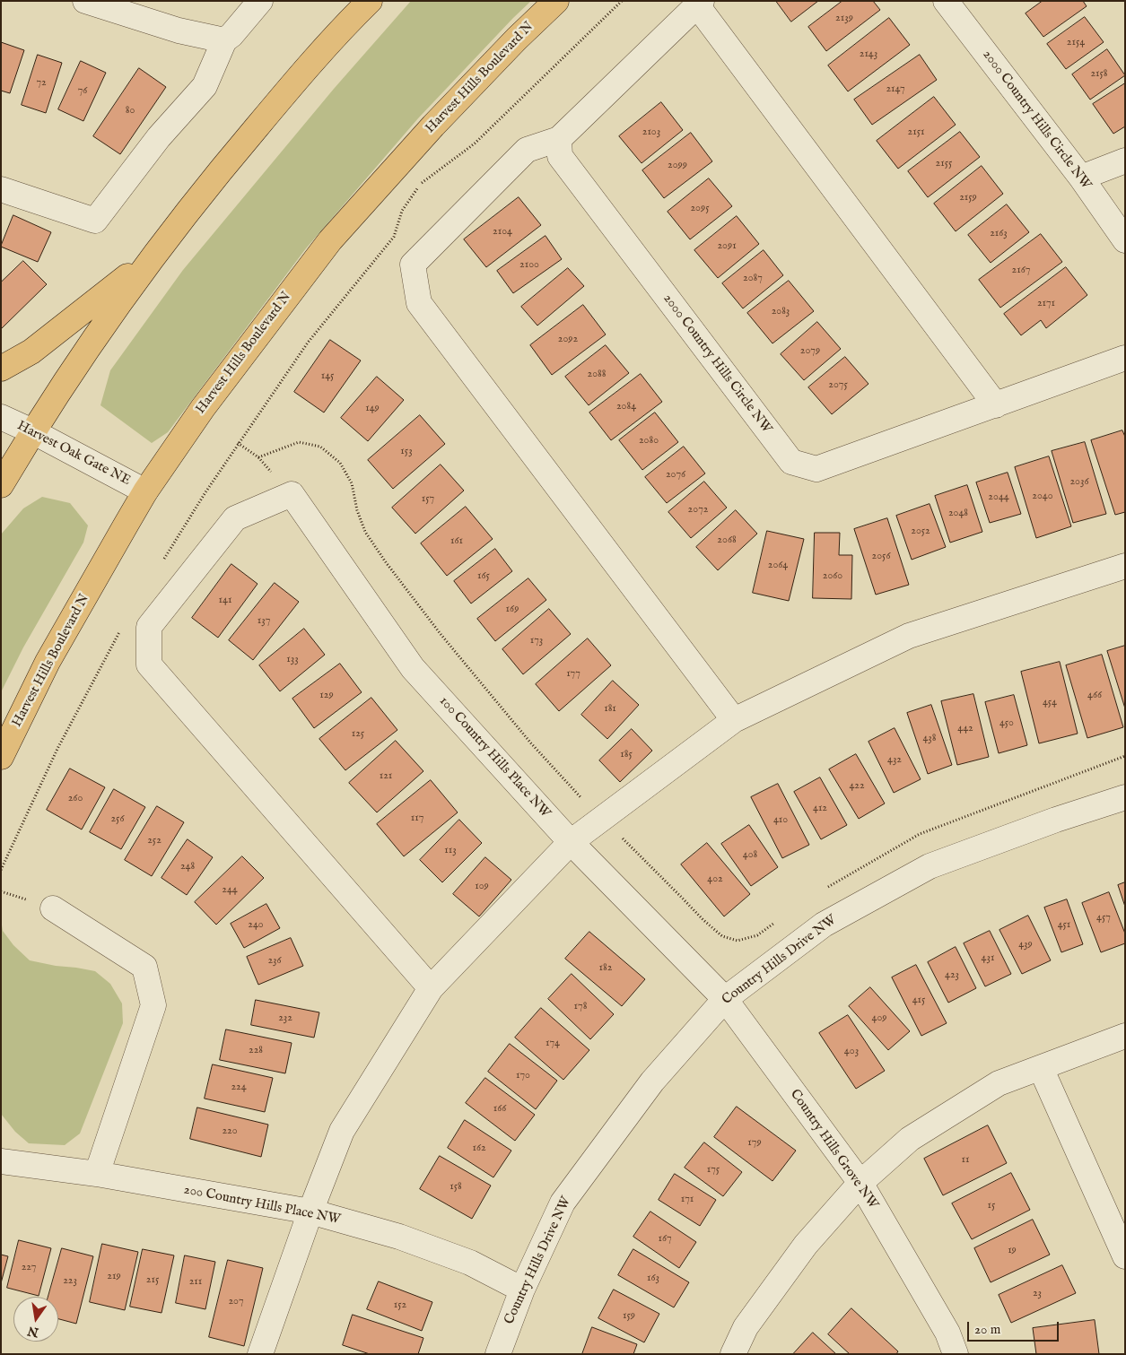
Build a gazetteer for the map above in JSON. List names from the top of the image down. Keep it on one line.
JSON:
{"streets":{"main road":["Harvest Hills Boulevard N"],"street":["2000 Country Hills Circle NW","Harvest Oak Gate NE","100 Country Hills Place NW","Country Hills Drive NW","Country Hills Grove NW","200 Country Hills Place NW"]},"crossings":[["Harvest Hills Boulevard N","Harvest Oak Gate NE"],["100 Country Hills Place NW","Country Hills Drive NW"],["100 Country Hills Place NW","Country Hills Grove NW"],["Country Hills Drive NW","Country Hills Grove NW"],["Country Hills Drive NW","200 Country Hills Place NW"]],"house_numbers":["2139","2154","2143","2158","72","2147","76","80","2103","2151","2155","2099","2159","2095","2104","2163","2091","2100","2167","2087","2171","2083","2092","2079","2088","145","2075","2084","149","2080","153","2076","2036","2040","2044","157","2072","2048","2052","2068","161","2056","2064","165","2060","141","169","137","173","133","177","129","466","454","181","450","442","125","438","185","432","121","422","260","412","117","256","410","252","113","408","248","402","109","244","457","240","451","439","431","236","182","423","415","178","232","409","174","228","403","170","224","166","220","179","162","11","175","158","171","15","167","19","227","219","163","215","223","211","23","207","152","159"],"scale_bar":"20 m","north":"bottom"}
